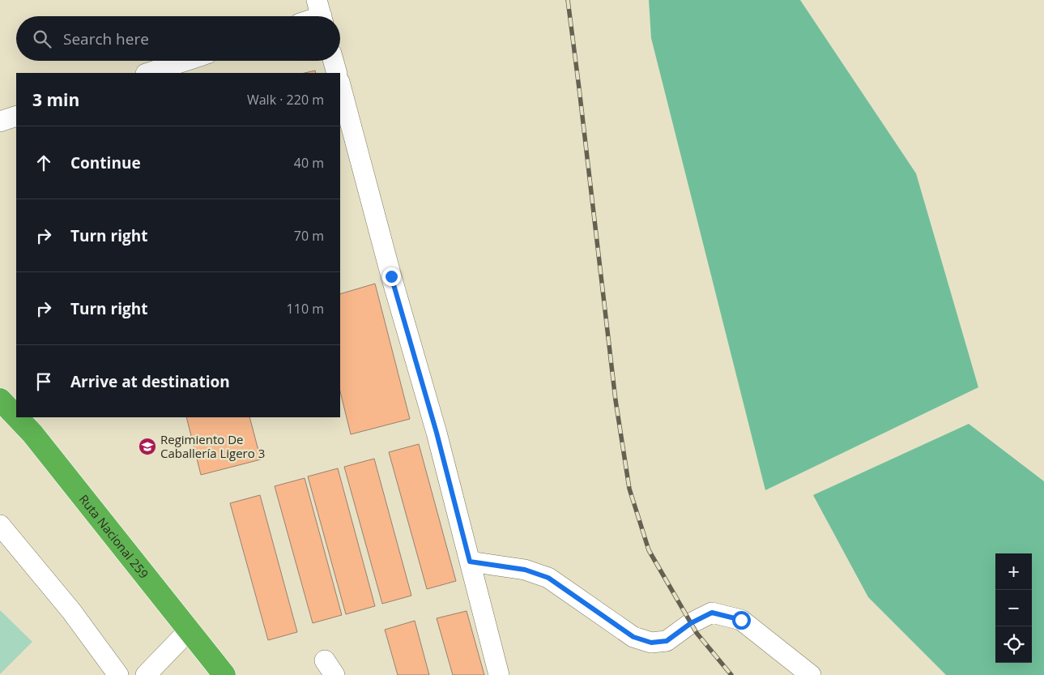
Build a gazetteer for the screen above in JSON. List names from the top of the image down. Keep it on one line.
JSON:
{"streets":{"highway":["Ruta Nacional 259"]},"places":{"school or university":["Regimiento De Caballería Ligero 3"]},"page":{"search":"Search here","heading":["3 min","Walk · 220 m"],"list":[["Continue","40 m"],["Turn right","70 m"],["Turn right","110 m"],"Arrive at destination"],"map_buttons":["+","−"]}}
